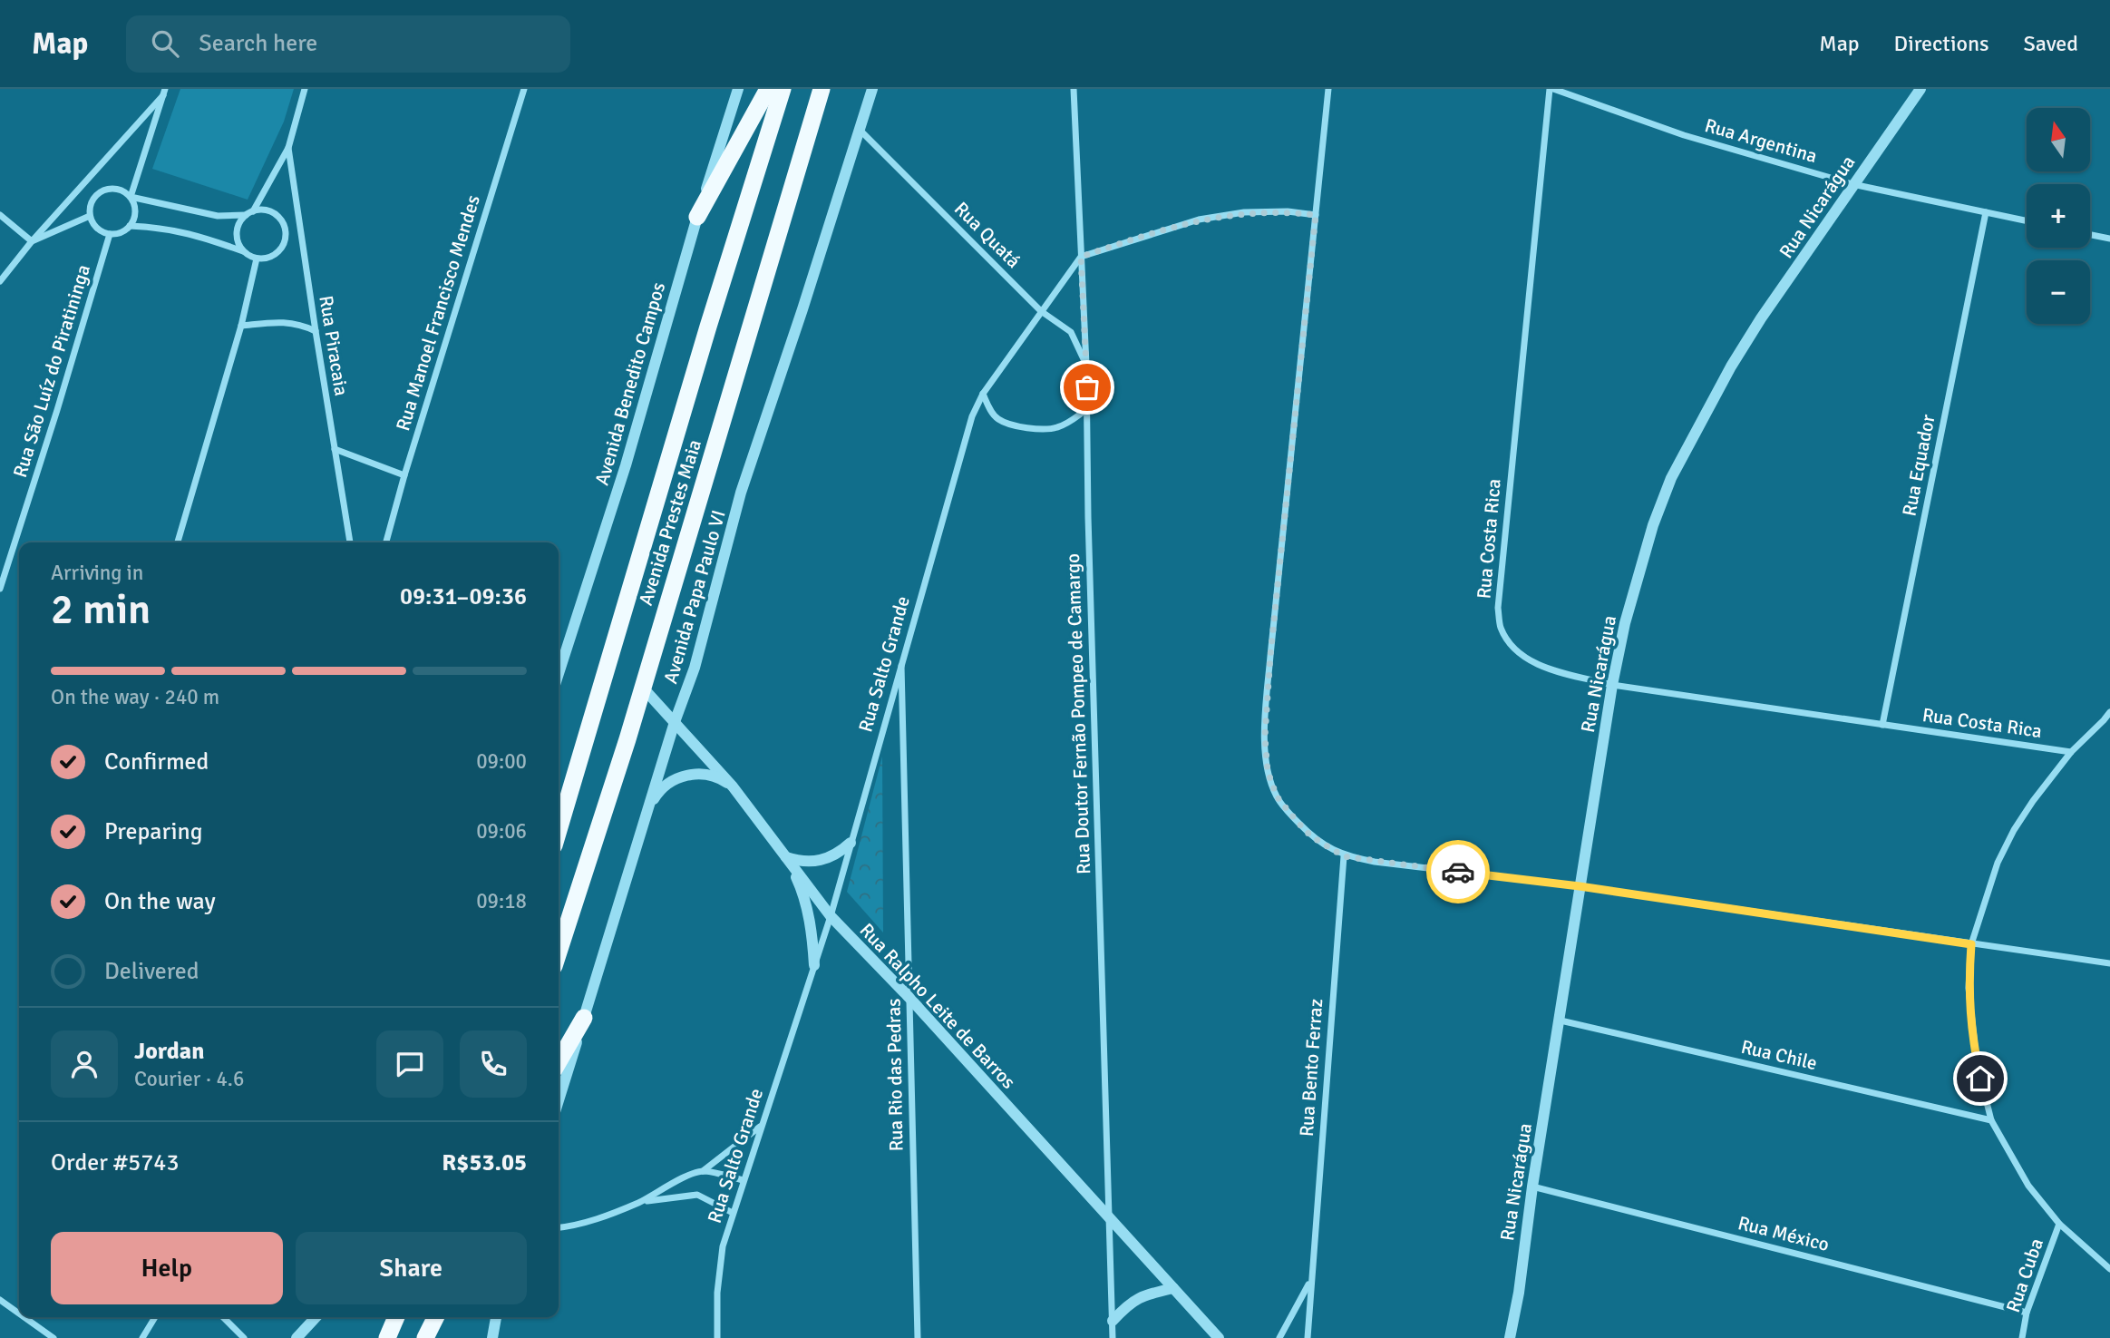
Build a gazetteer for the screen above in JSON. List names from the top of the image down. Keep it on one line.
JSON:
{"streets":{"highway":["Avenida Prestes Maia"],"street":["Rua Argentina","Rua Nicarágua","Rua Quatá","Rua Manoel Francisco Mendes","Rua Piracaia","Rua São Luíz do Piratininga","Avenida Benedito Campos","Rua Equador","Rua Costa Rica","Avenida Papa Paulo VI","Rua Salto Grande","Rua Doutor Fernão Pompeo de Camargo","Rua Ralpho Leite de Barros","Rua Chile","Rua Bento Ferraz","Rua Rio das Pedras","Rua México","Rua Cuba"]},"crossings":[["Rua Argentina","Rua Nicarágua"],["Rua Argentina","Rua Equador"],["Rua Argentina","Rua Costa Rica"],["Rua Nicarágua","Rua Costa Rica"],["Rua Nicarágua","Rua Chile"],["Rua Nicarágua","Rua México"],["Rua Quatá","Avenida Papa Paulo VI"],["Rua Quatá","Rua Salto Grande"],["Rua Quatá","Rua Doutor Fernão Pompeo de Camargo"],["Rua Equador","Rua Costa Rica"],["Avenida Prestes Maia","Rua Ralpho Leite de Barros"],["Avenida Papa Paulo VI","Rua Ralpho Leite de Barros"],["Rua Salto Grande","Rua Doutor Fernão Pompeo de Camargo"],["Rua Salto Grande","Rua Ralpho Leite de Barros"],["Rua Salto Grande","Rua Rio das Pedras"],["Rua Doutor Fernão Pompeo de Camargo","Rua Ralpho Leite de Barros"],["Rua Ralpho Leite de Barros","Rua Rio das Pedras"],["Rua México","Rua Cuba"]],"north":"top","page":{"header":"Map","search":"Search here","nav":["Map","Directions","Saved"],"map_buttons":["+","−"],"heading":["2 min","Arriving in","09:31–09:36"],"panel":["Jordan","Courier · 4.6","Order #5743","R$53.05"],"bar":"On the way · 240 m","list":[["Confirmed","09:00"],["Preparing","09:06"],["On the way","09:18"],"Delivered"],"buttons":["Help","Share"]}}
